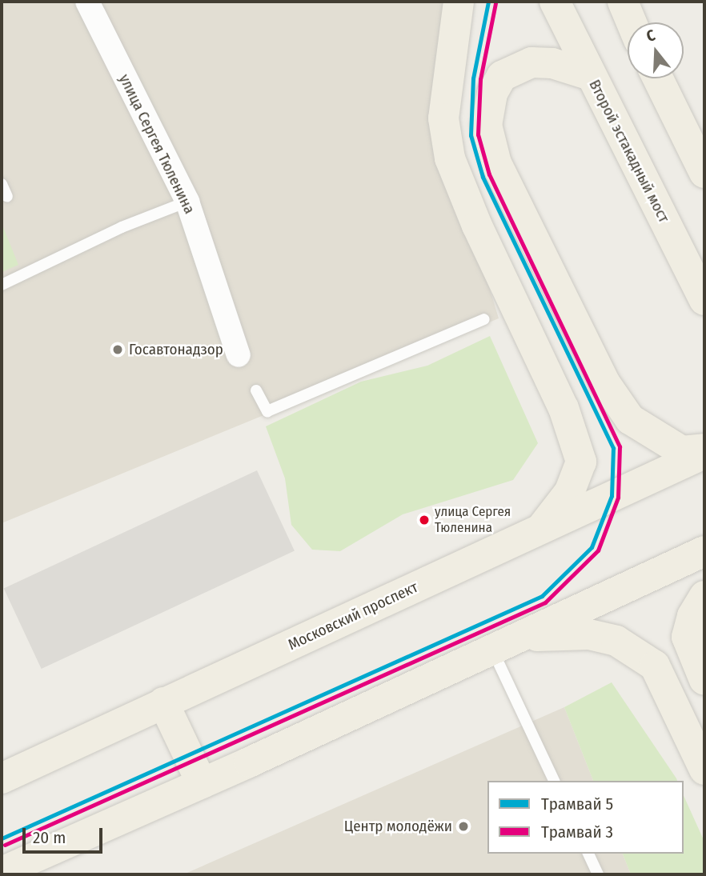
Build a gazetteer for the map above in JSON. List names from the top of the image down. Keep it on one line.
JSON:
{"streets":{"main road":["Второй эстакадный мост","Московский проспект"],"street":["улица Сергея Тюленина"]},"places":["Госавтонадзор","улица Сергея Тюленина","Центр молодёжи"],"lines":["tram line 5","tram line 3"],"legend":["Трамвай 5","Трамвай 3"],"scale_bar":"20 m","north":"top"}
